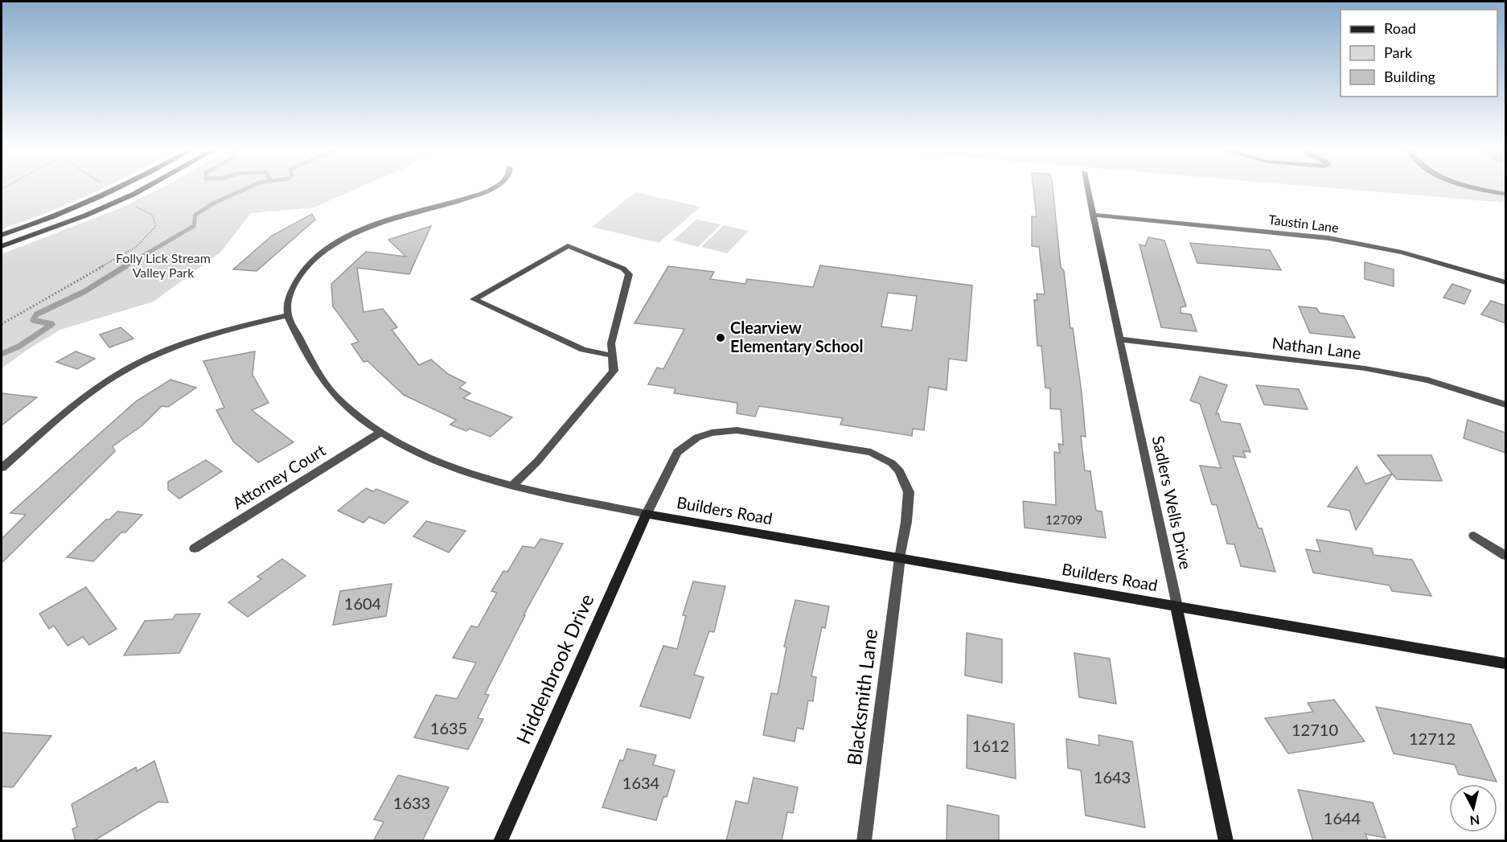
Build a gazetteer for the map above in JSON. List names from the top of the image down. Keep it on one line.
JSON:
{"streets":{"street":["Taustin Lane","Nathan Lane","Attorney Court","Sadlers Wells Drive","Builders Road","Hiddenbrook Drive","Blacksmith Lane"]},"crossings":[["Taustin Lane","Sadlers Wells Drive"],["Nathan Lane","Sadlers Wells Drive"],["Attorney Court","Builders Road"],["Sadlers Wells Drive","Builders Road"],["Builders Road","Hiddenbrook Drive"],["Builders Road","Blacksmith Lane"],["Hiddenbrook Drive","Blacksmith Lane"]],"parks":["Folly Lick Stream Valley Park"],"places":["Clearview Elementary School"],"house_numbers":["12709","1604","1635","12710","12712","1612","1643","1634","1633","1644"],"legend":["Road","Park","Building"],"north":"bottom"}
